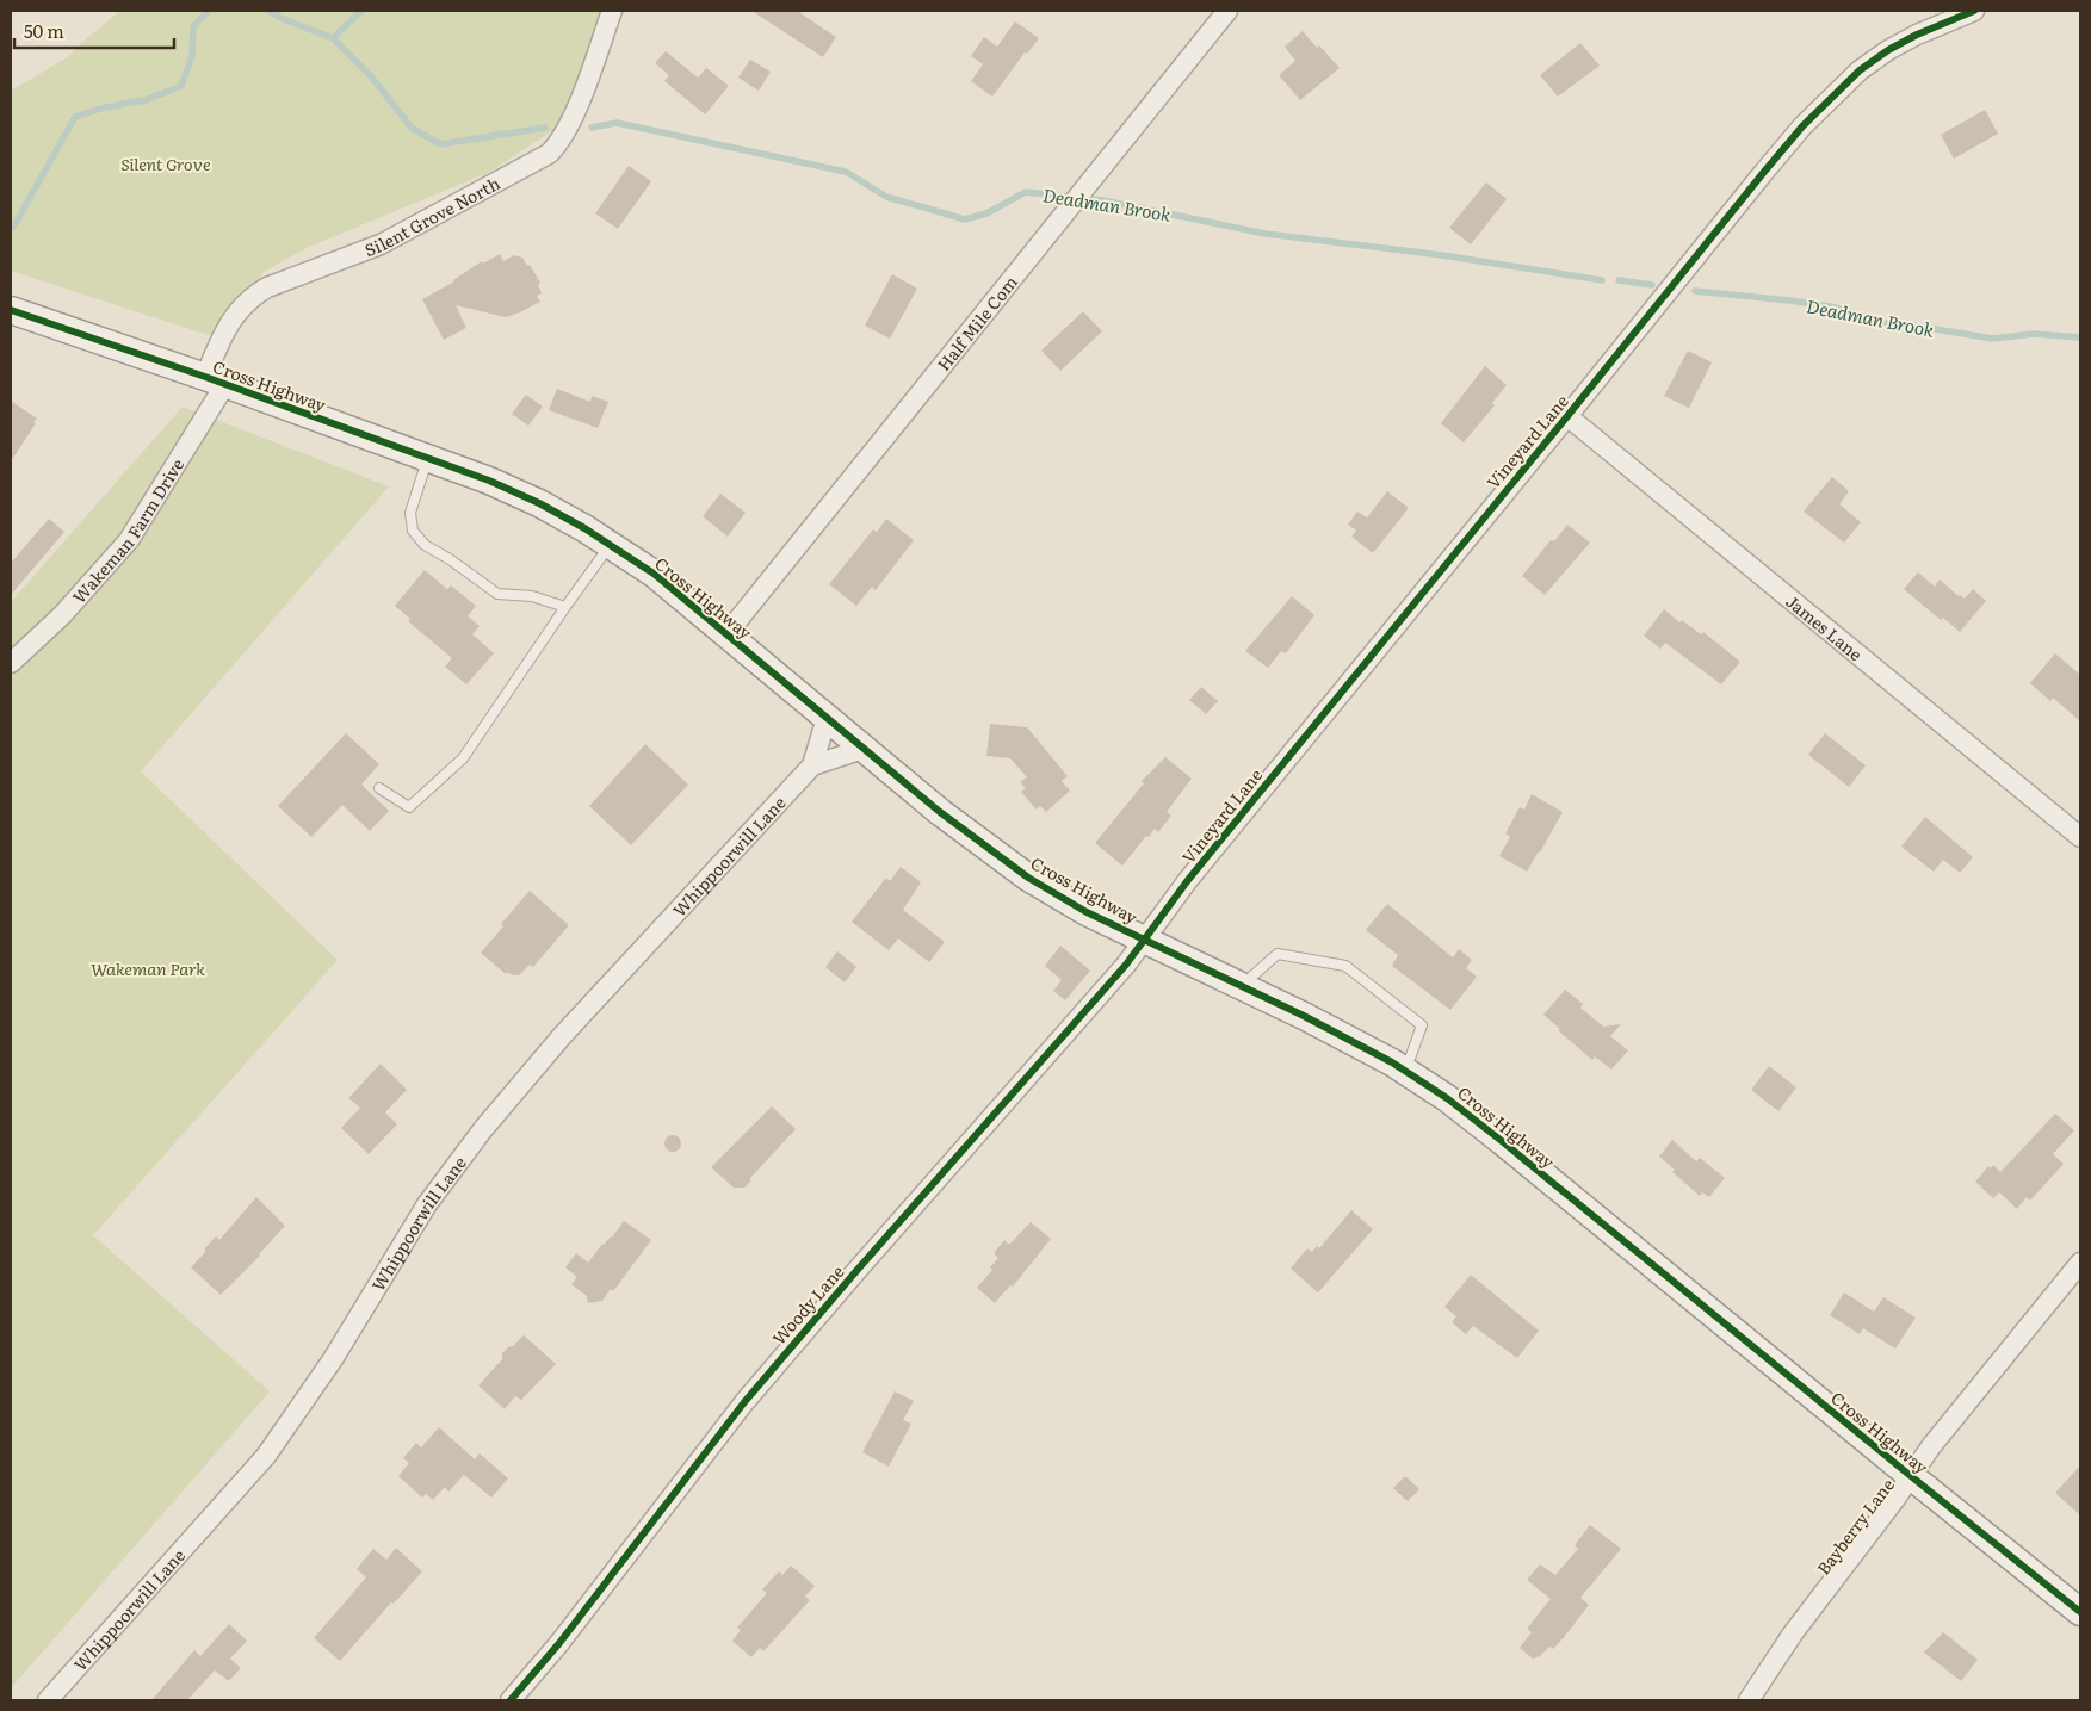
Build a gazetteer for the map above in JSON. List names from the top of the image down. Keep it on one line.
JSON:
{"streets":{"street":["Silent Grove North","Half Mile Com","Cross Highway","Vineyard Lane","Wakeman Farm Drive","James Lane","Whippoorwill Lane","Woody Lane","Bayberry Lane"]},"crossings":[["Silent Grove North","Cross Highway"],["Silent Grove North","Wakeman Farm Drive"],["Half Mile Com","Cross Highway"],["Cross Highway","Vineyard Lane"],["Cross Highway","Wakeman Farm Drive"],["Cross Highway","Whippoorwill Lane"],["Cross Highway","Woody Lane"],["Cross Highway","Bayberry Lane"],["Vineyard Lane","James Lane"],["Vineyard Lane","Woody Lane"]],"water":["Deadman Brook"],"parks":["Silent Grove","Wakeman Park"],"scale_bar":"50 m"}
